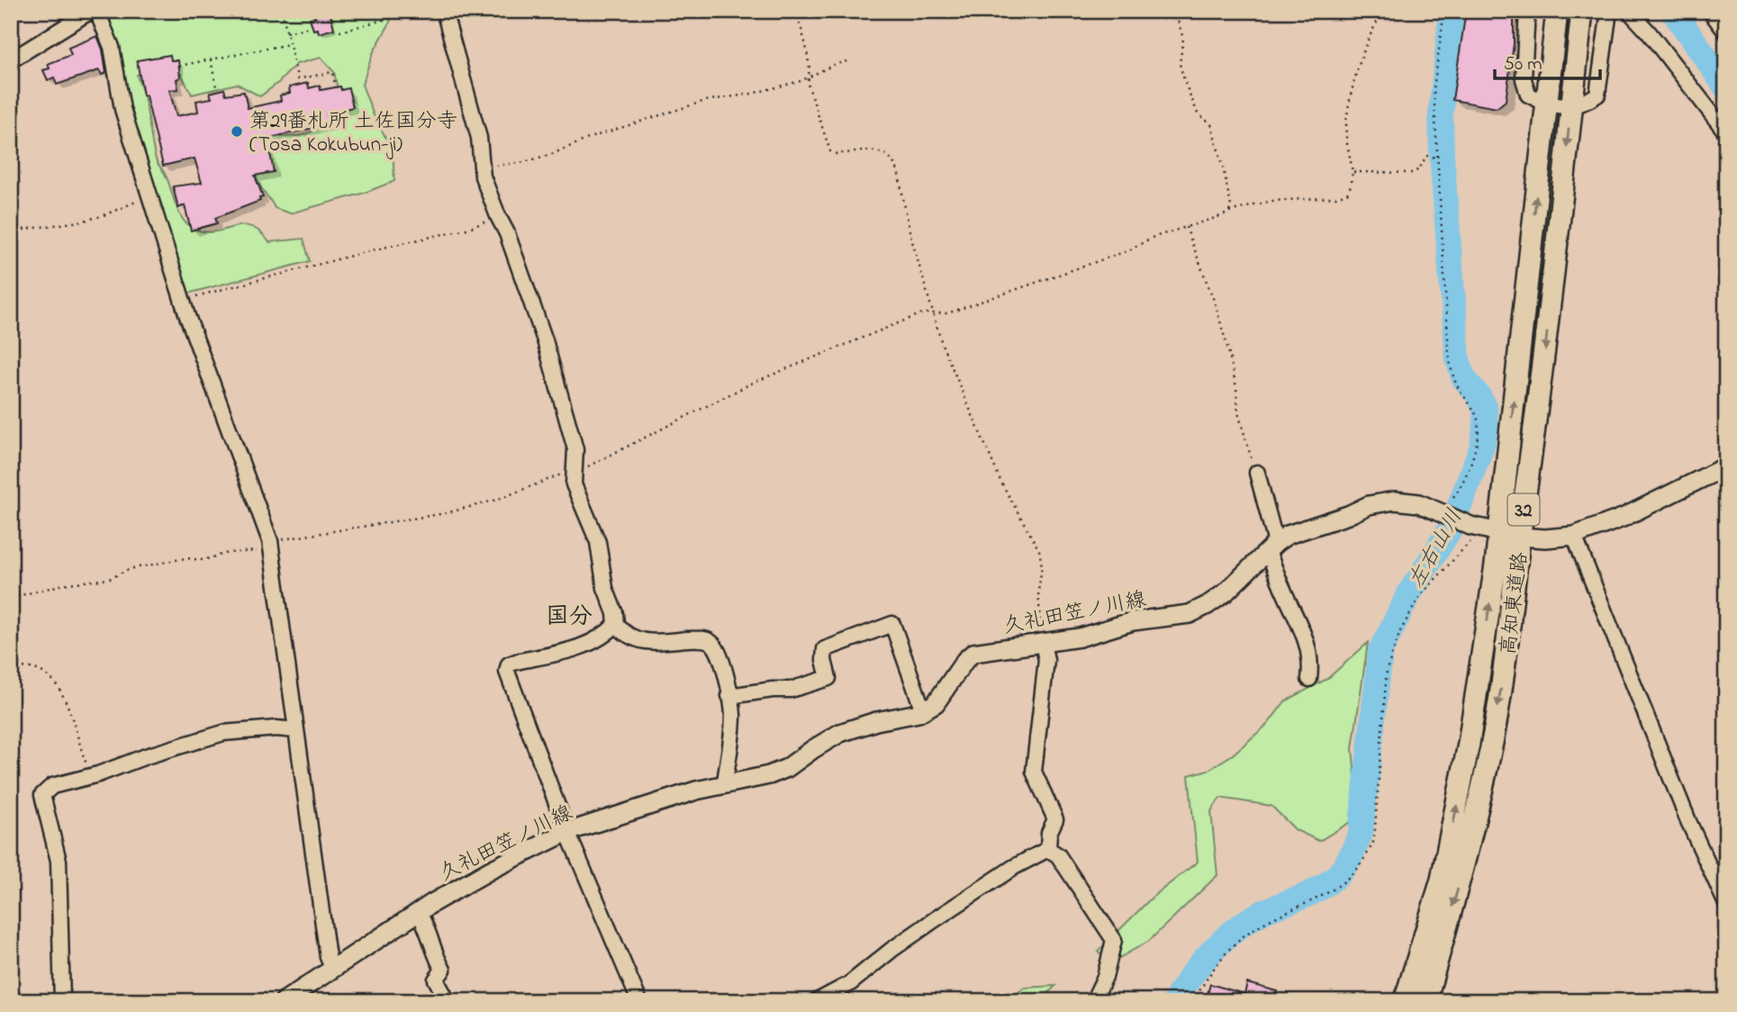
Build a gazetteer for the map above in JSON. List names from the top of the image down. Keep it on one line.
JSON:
{"streets":{"highway":["32","高知東道路"],"main road":["久礼田笠ノ川線"]},"crossings":[["高知東道路","久礼田笠ノ川線"]],"districts":["国分"],"water":["左右山川"],"places":["第29番札所 土佐国分寺 (Tosa Kokubun-ji)"],"scale_bar":"50 m"}
